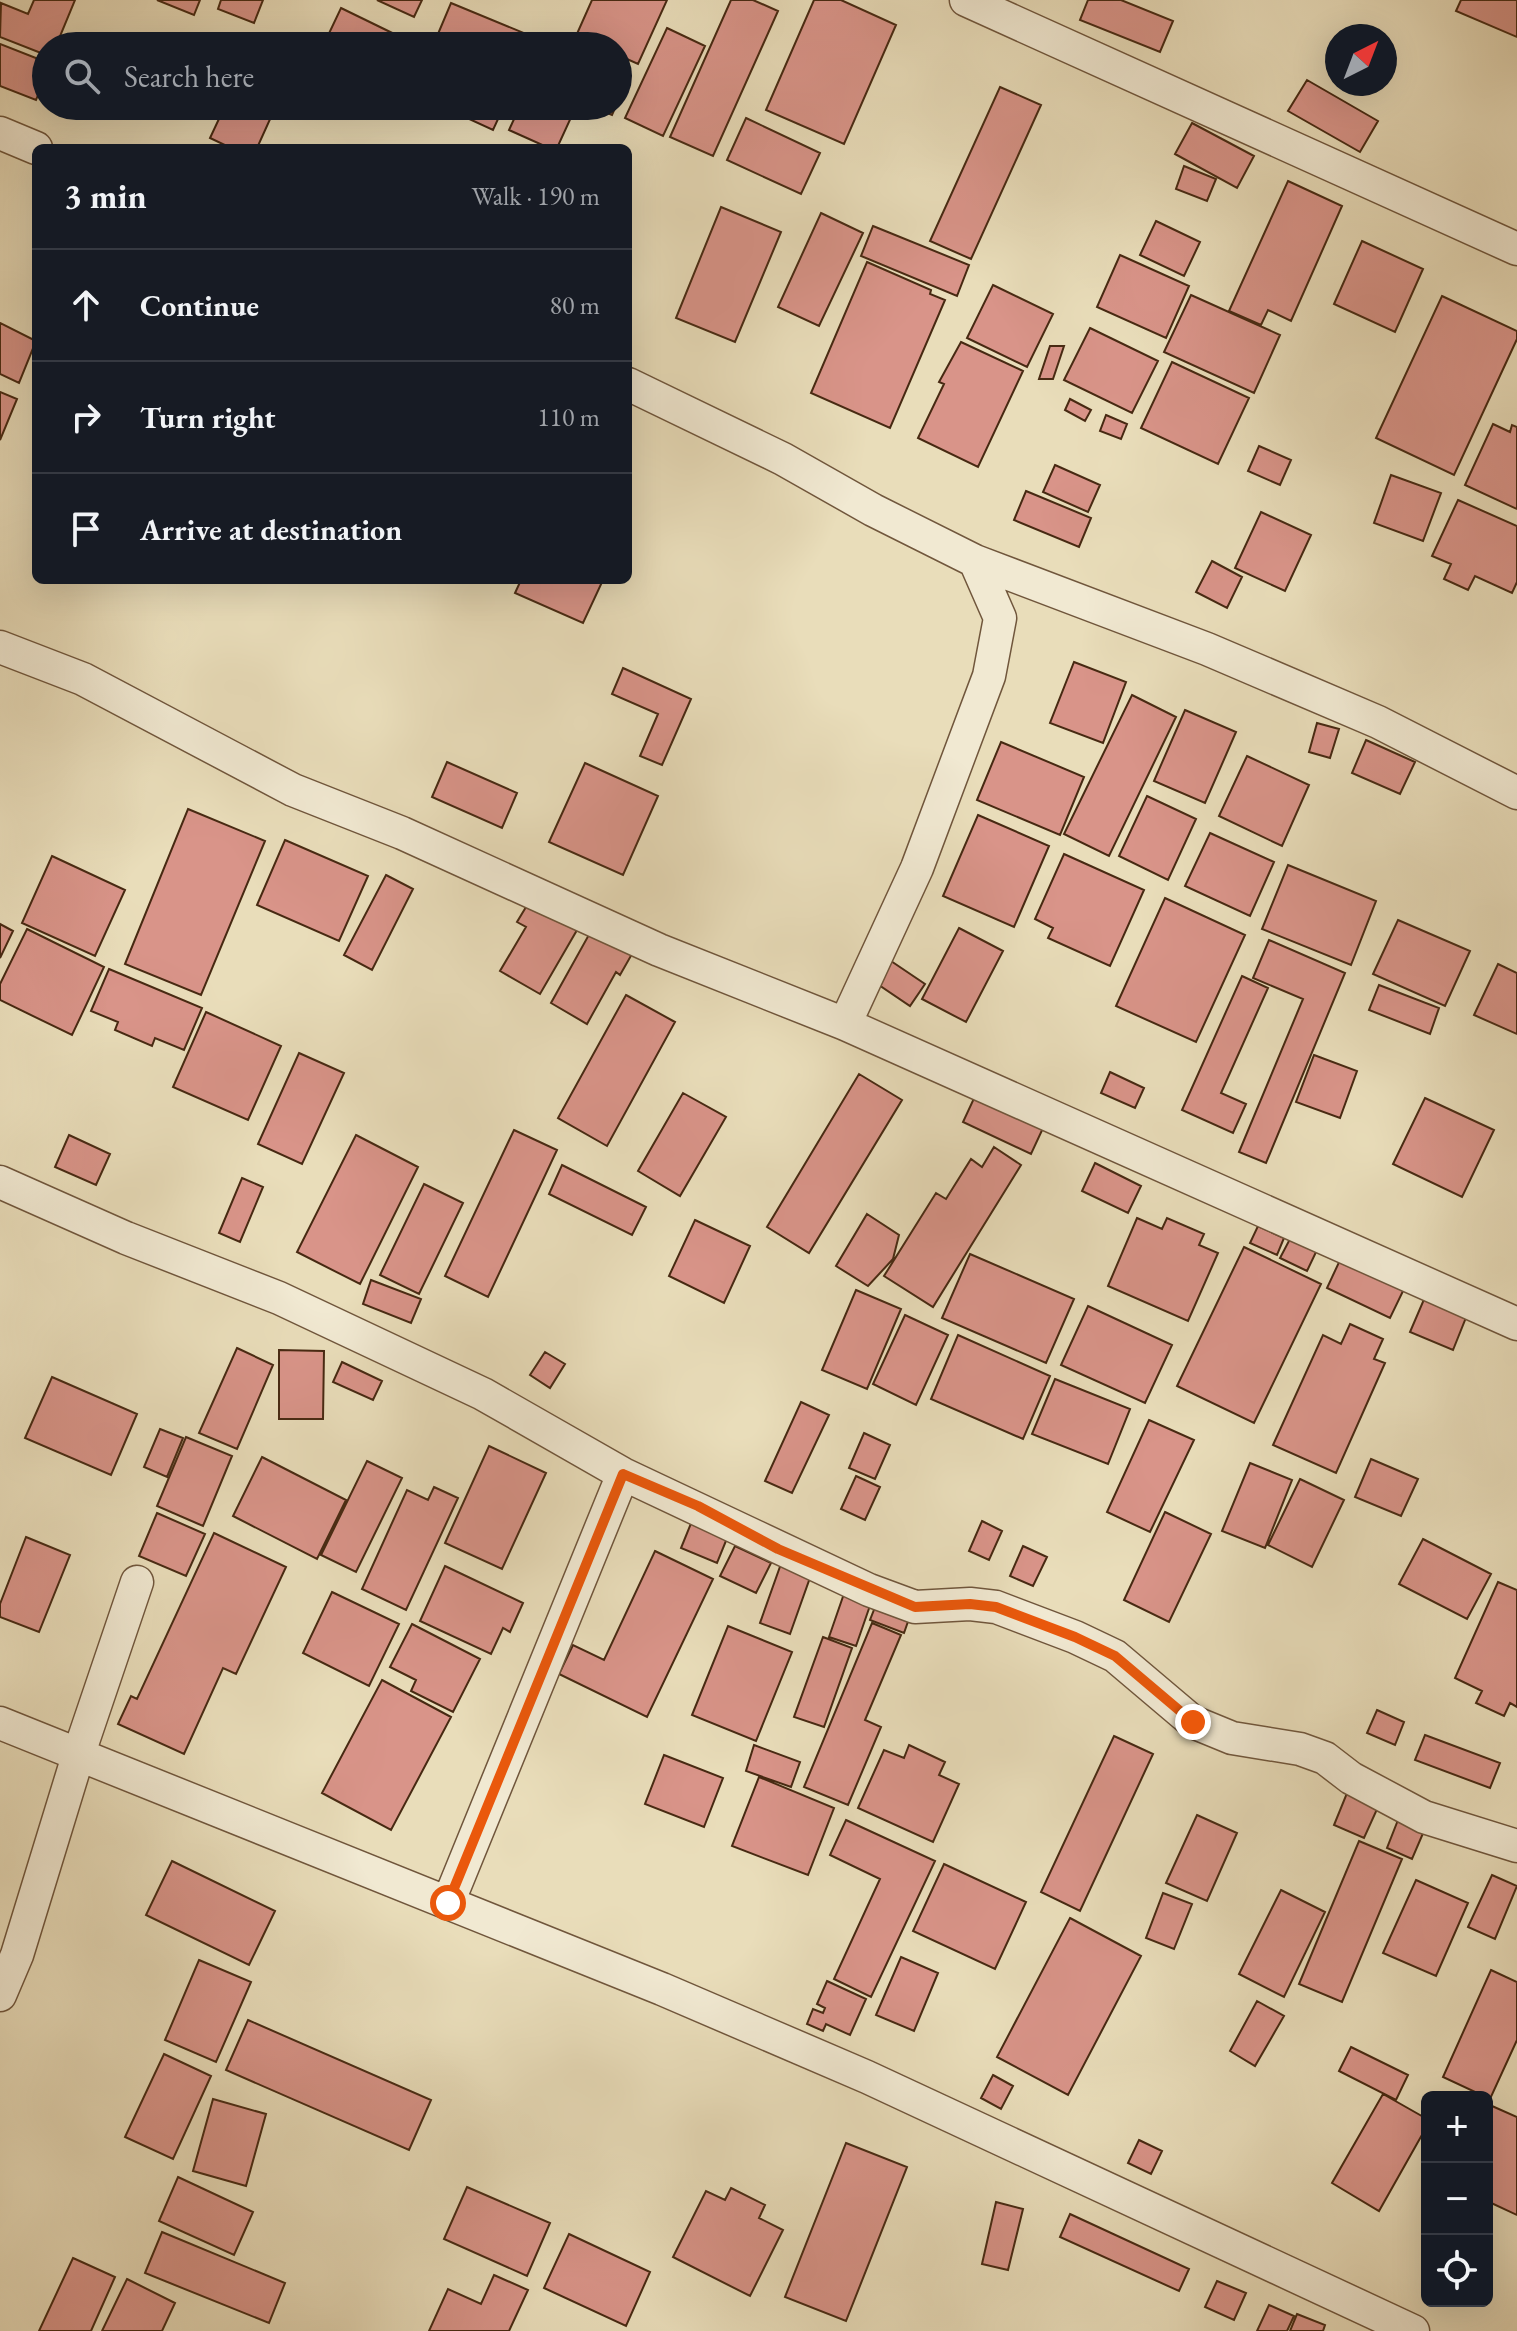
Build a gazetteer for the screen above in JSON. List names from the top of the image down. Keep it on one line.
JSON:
{"north":"top right","page":{"search":"Search here","heading":["3 min","Walk · 190 m"],"list":[["Continue","80 m"],["Turn right","110 m"],"Arrive at destination"],"map_buttons":["+","−"]}}
